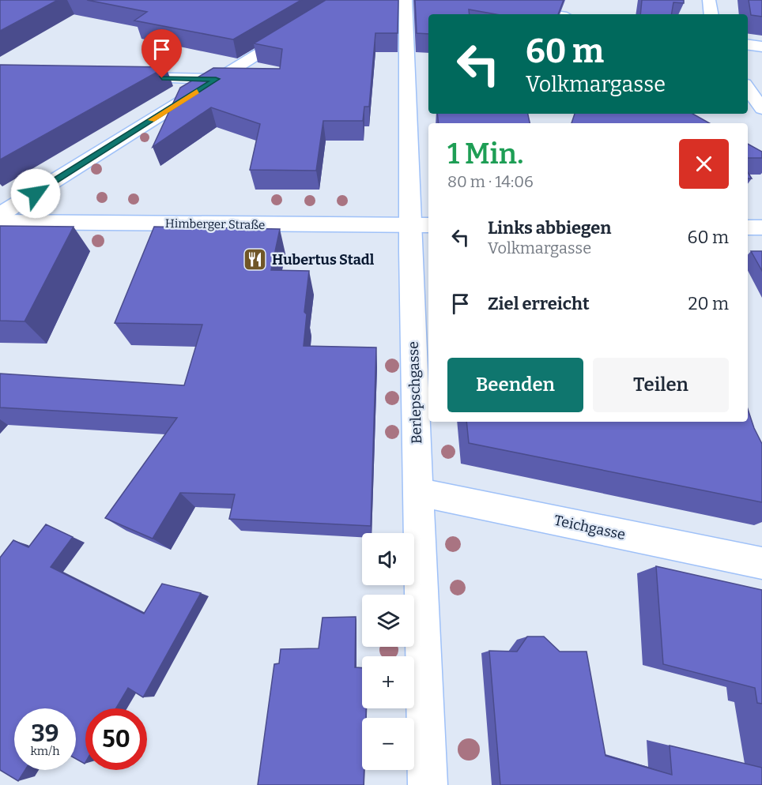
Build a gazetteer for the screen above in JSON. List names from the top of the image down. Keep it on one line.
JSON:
{"streets":{"street":["Himberger Straße","Berlepschgasse","Teichgasse"]},"crossings":[["Himberger Straße","Berlepschgasse"],["Berlepschgasse","Teichgasse"]],"places":{"restaurant":["Hubertus Stadl"]},"page":{"turn":["60 m","Volkmargasse"],"heading":["1 Min.","80 m · 14:06"],"list":[{"name":"Links abbiegen","note":"Volkmargasse","value":"60 m"},{"name":"Ziel erreicht","value":"20 m"}],"buttons":["Beenden","Teilen"],"map_buttons":["+","−"],"speed":"39 km/h","limit":"50"}}
